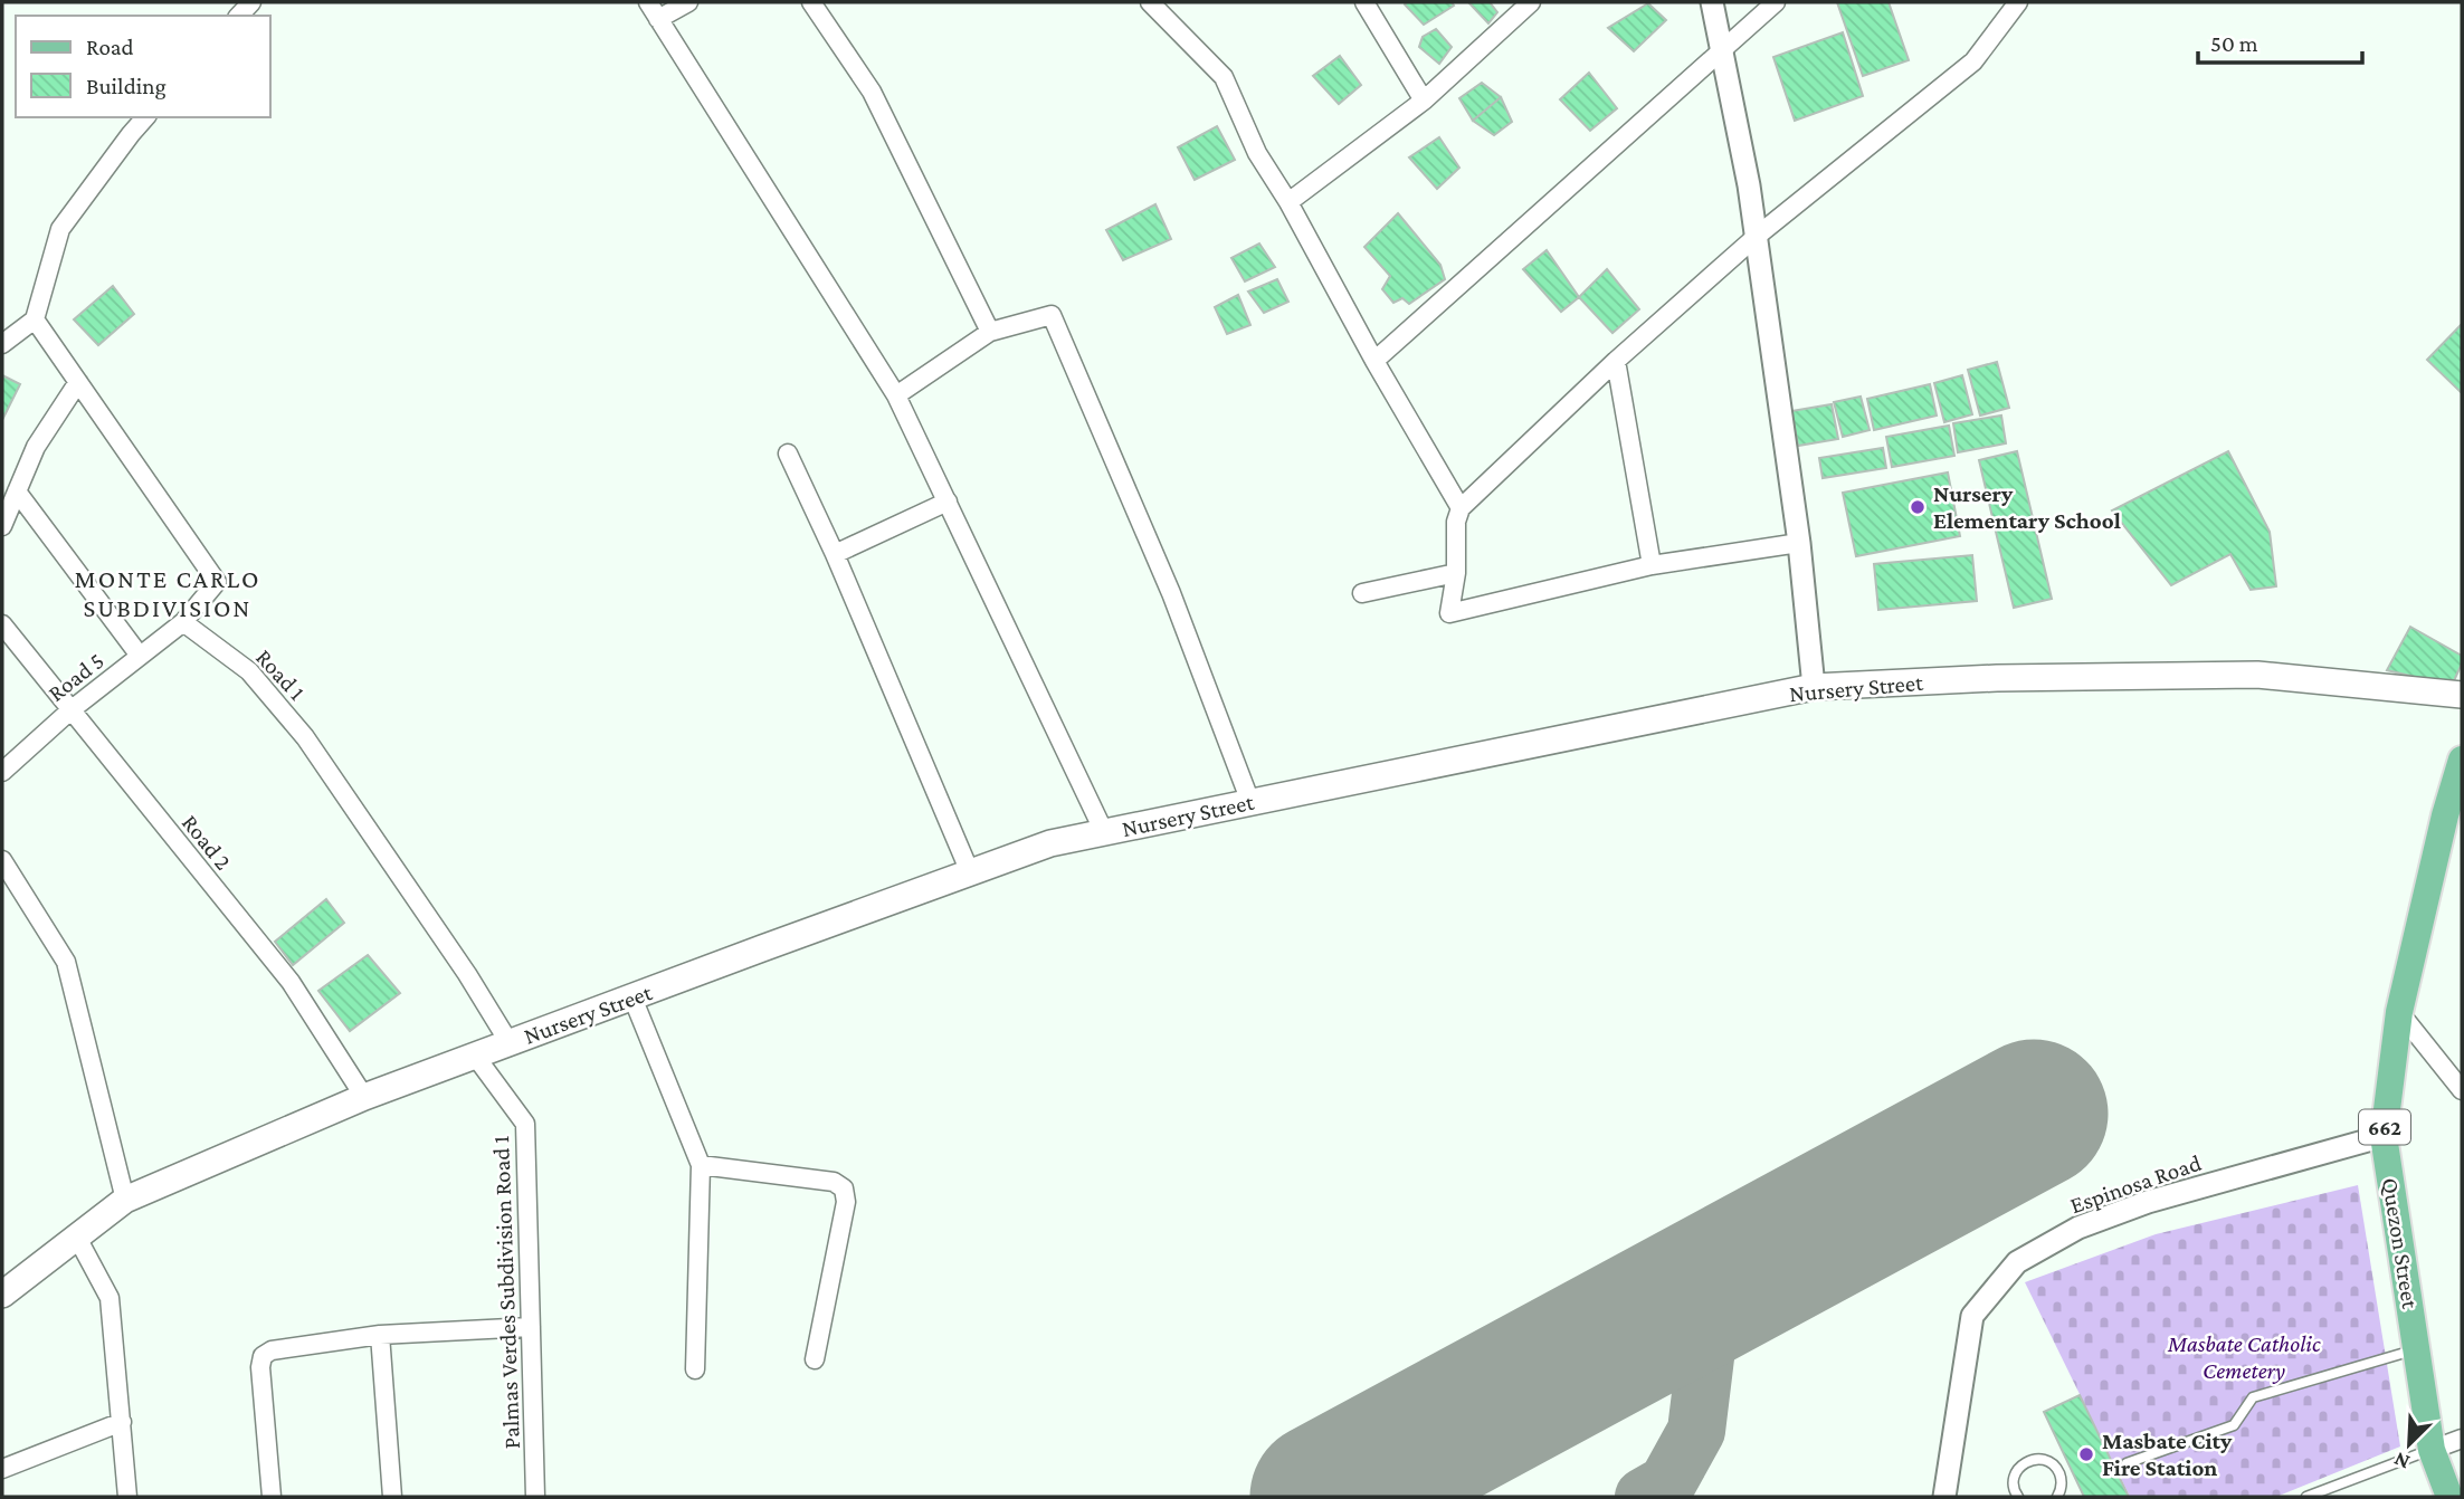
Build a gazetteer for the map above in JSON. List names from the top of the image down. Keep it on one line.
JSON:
{"streets":{"main road":["Nursery Street","662","Quezon Street"],"street":["Road 1","Road 5","Road 2","Espinosa Road","Palmas Verdes Subdivision Road 1"]},"crossings":[["Road 1","Road 5"],["Road 1","Nursery Street"],["Road 5","Road 2"],["Nursery Street","Road 2"],["Nursery Street","Palmas Verdes Subdivision Road 1"],["Espinosa Road","Quezon Street"]],"districts":["MONTE CARLO SUBDIVISION"],"parks":["Masbate Catholic Cemetery"],"places":["Nursery Elementary School","Masbate City Fire Station"],"legend":["Road","Building"],"scale_bar":"50 m","north":"bottom left"}
